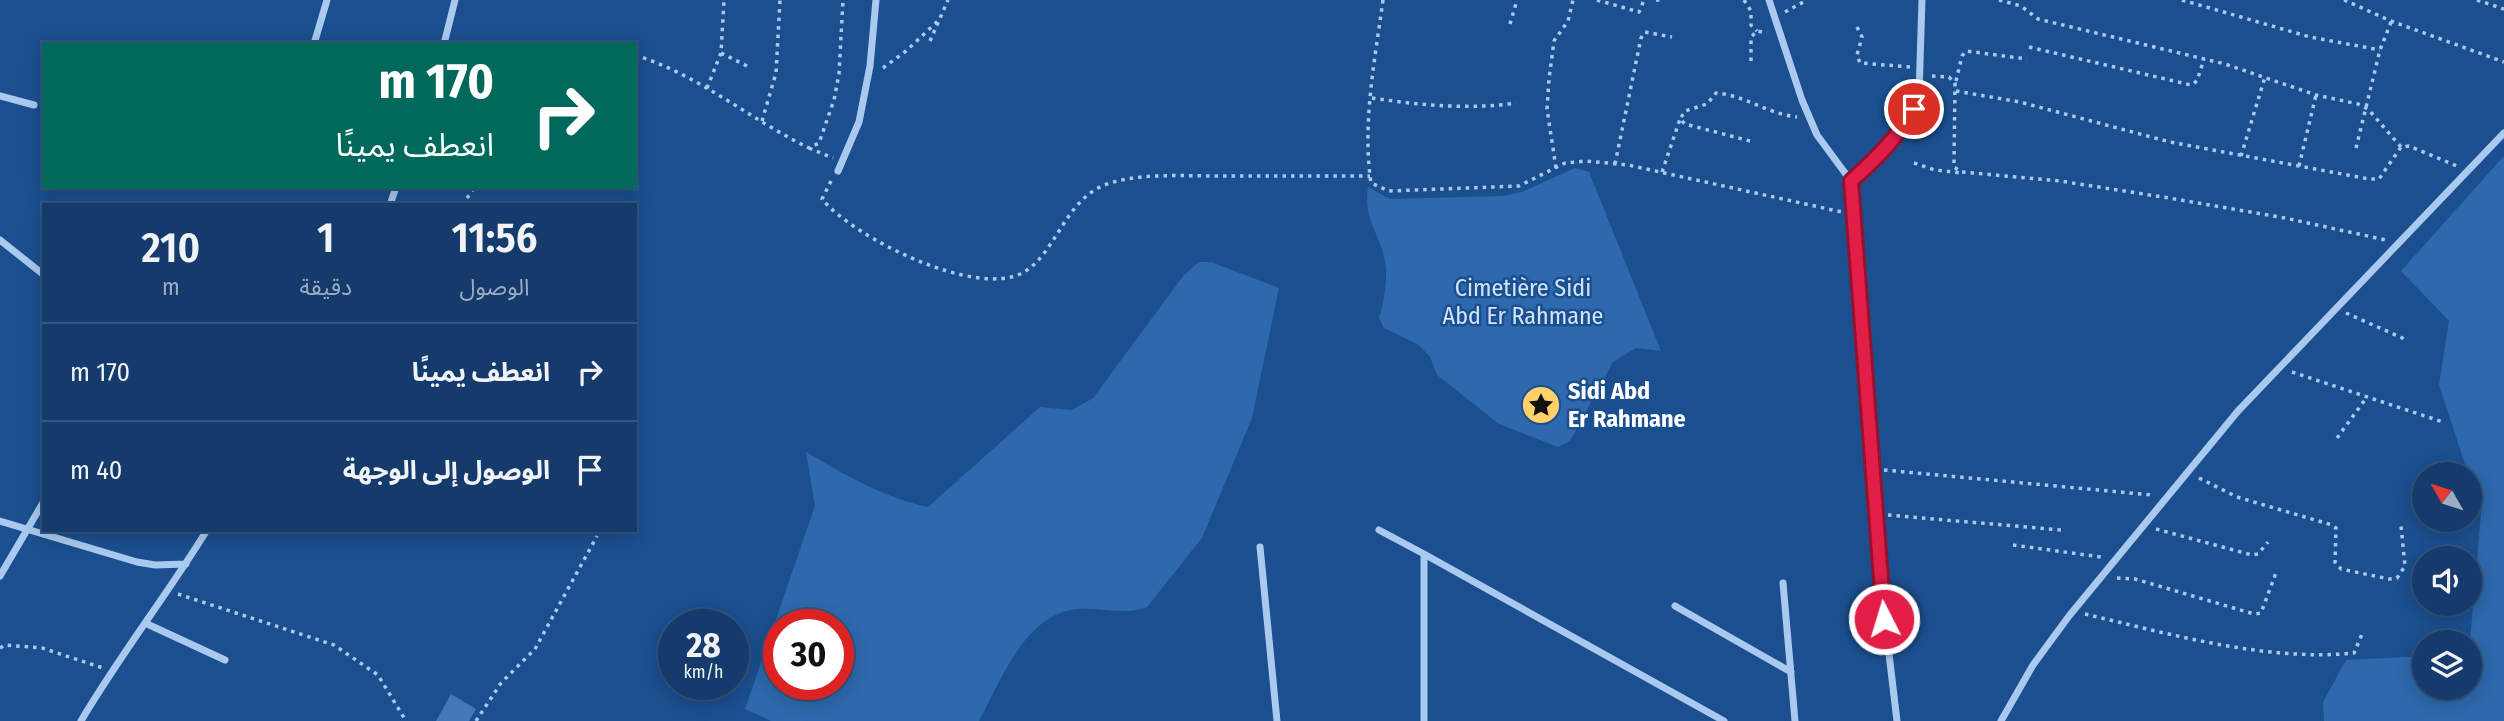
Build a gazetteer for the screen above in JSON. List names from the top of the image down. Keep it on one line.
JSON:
{"parks":["Cimetière Sidi Abd Er Rahmane"],"places":{"place":["Sidi Abd Er Rahmane"]},"north":"top left","page":{"turn":["170 m","انعطف يمينًا"],"eta":["11:56","الوصول","1","دقيقة","210","m"],"list":[{"name":"انعطف يمينًا","value":"170 m"},{"name":"الوصول إلى الوجهة","value":"40 m"}],"speed":"28 km/h","limit":"30"}}
